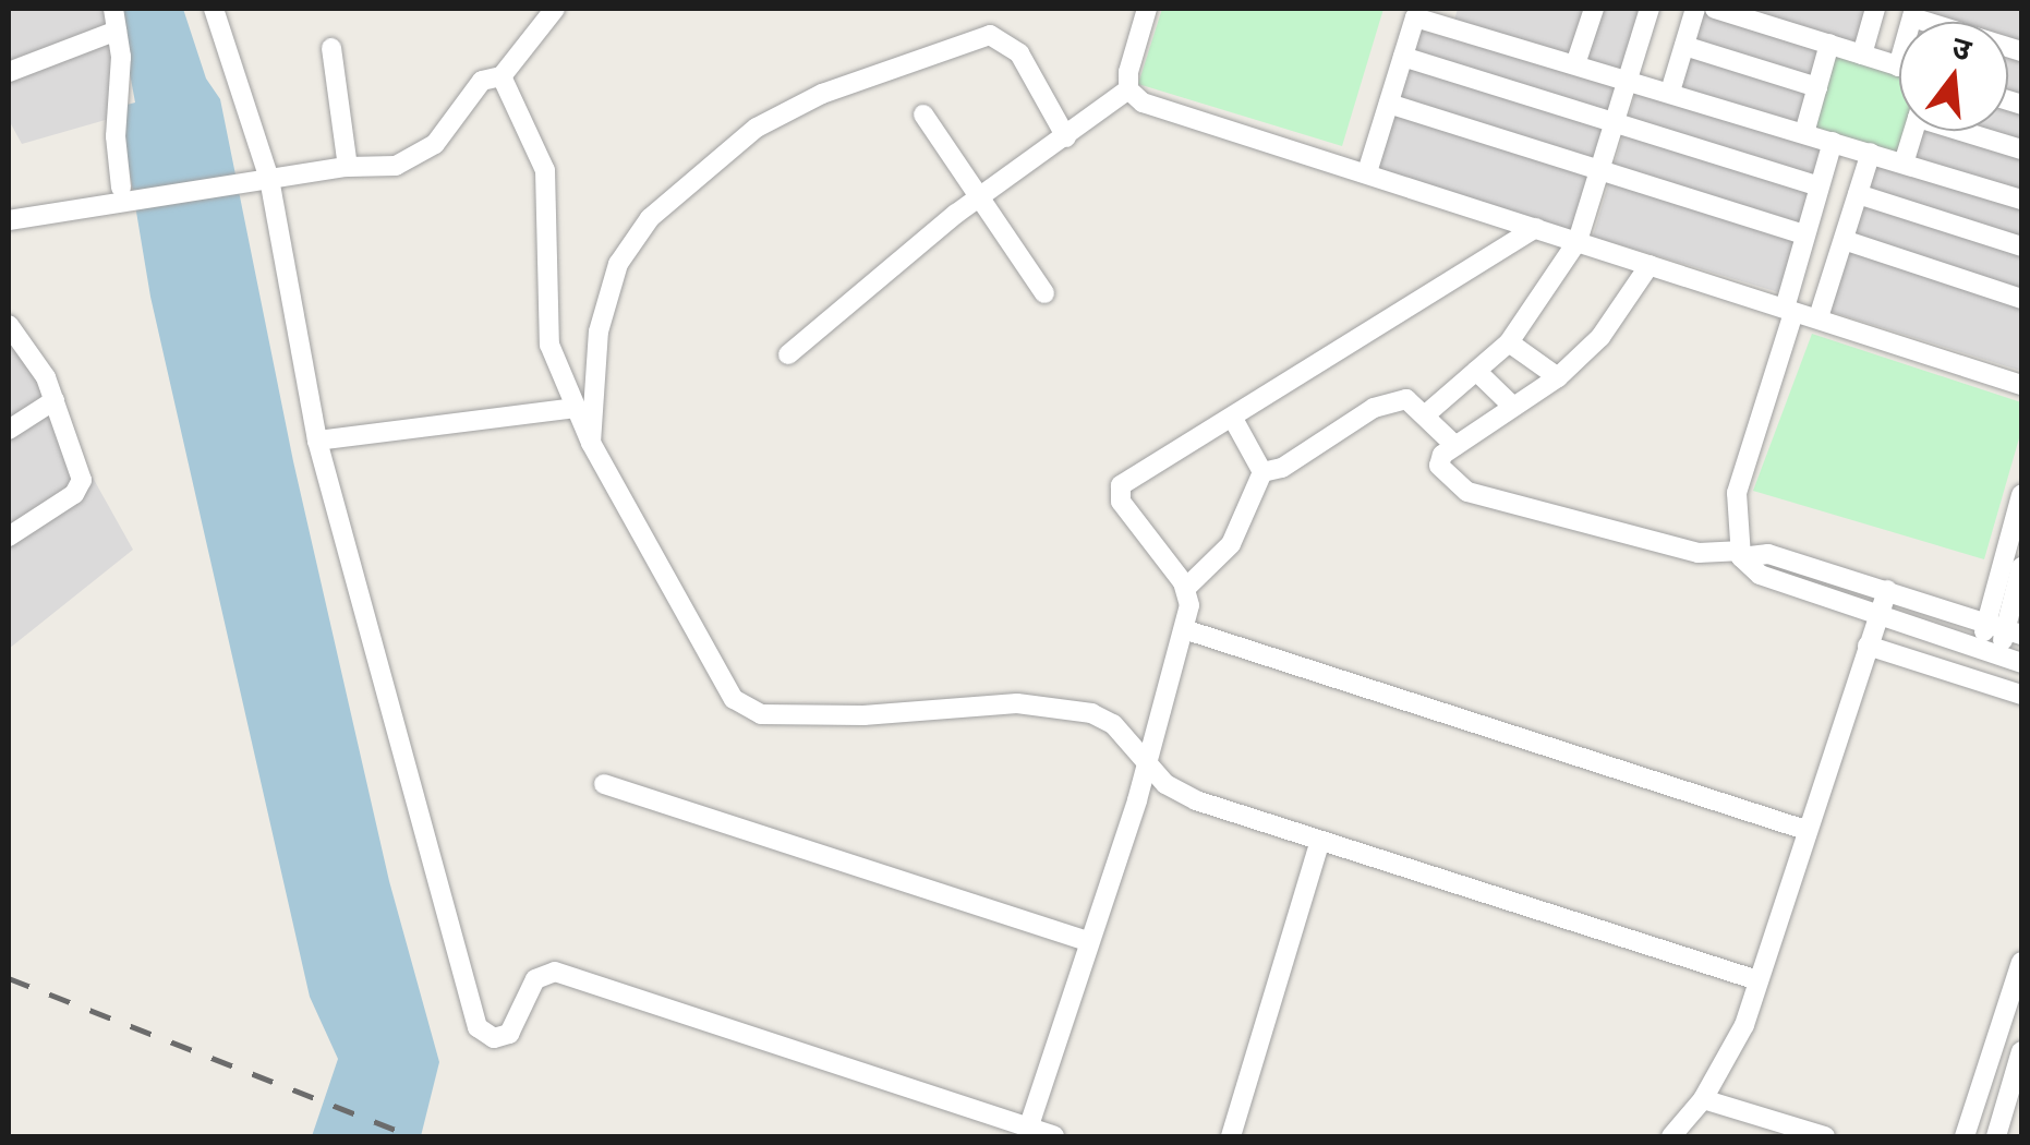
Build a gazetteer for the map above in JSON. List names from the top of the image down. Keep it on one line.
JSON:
{"north":"top"}
